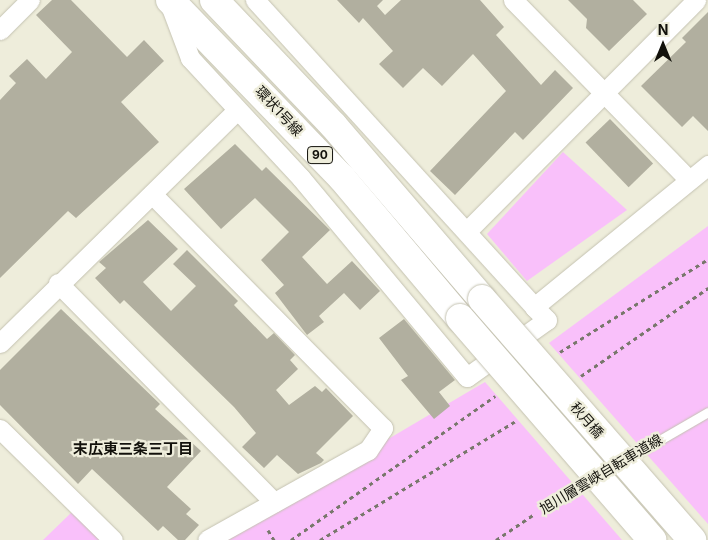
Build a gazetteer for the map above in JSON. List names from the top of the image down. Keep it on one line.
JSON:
{"streets":{"main road":["環状1号線","90","秋月橋"],"lane":["旭川層雲峡自転車道線"]},"districts":["末広東三条三丁目"],"north":"top"}
